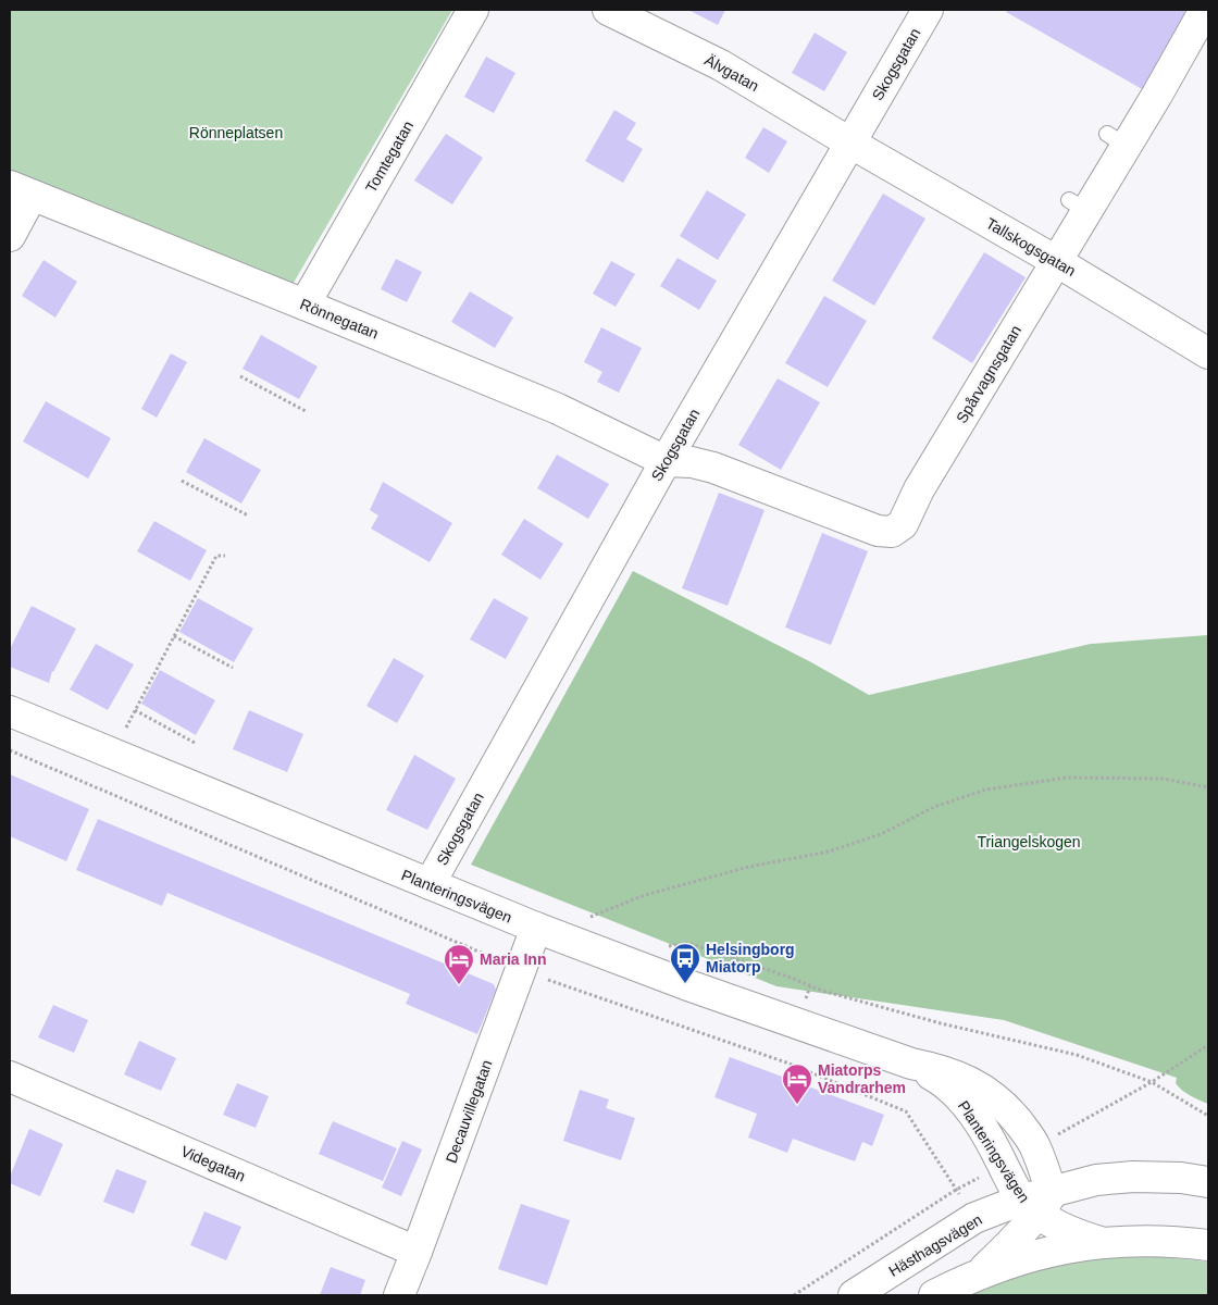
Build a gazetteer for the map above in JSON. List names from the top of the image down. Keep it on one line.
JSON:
{"streets":{"street":["Skogsgatan","Älvgatan","Tomtegatan","Tallskogsgatan","Rönnegatan","Spårvagnsgatan","Planteringsvägen","Decauvillegatan","Videgatan","Hästhagsvägen"]},"crossings":[["Skogsgatan","Älvgatan"],["Skogsgatan","Tallskogsgatan"],["Skogsgatan","Rönnegatan"],["Skogsgatan","Spårvagnsgatan"],["Skogsgatan","Planteringsvägen"],["Älvgatan","Tallskogsgatan"],["Tomtegatan","Rönnegatan"],["Tallskogsgatan","Spårvagnsgatan"],["Rönnegatan","Spårvagnsgatan"],["Planteringsvägen","Decauvillegatan"],["Planteringsvägen","Hästhagsvägen"],["Decauvillegatan","Videgatan"]],"parks":["Rönneplatsen","Triangelskogen"],"places":{"bus stop":["Helsingborg Miatorp"],"hotel":["Maria Inn","Miatorps Vandrarhem"]}}
